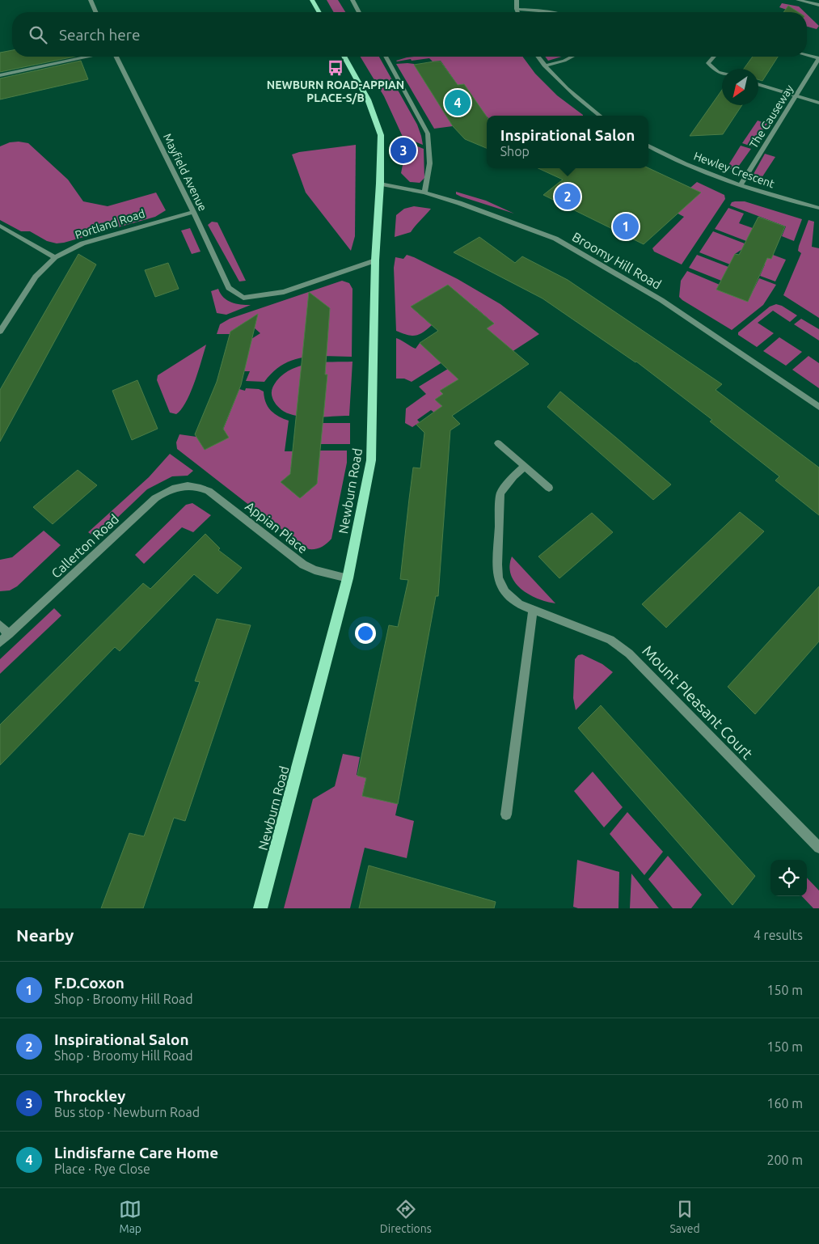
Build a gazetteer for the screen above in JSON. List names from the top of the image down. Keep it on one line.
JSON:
{"streets":{"main road":["Newburn Road"],"street":["The Causeway","Hewley Crescent","Mayfield Avenue","Portland Road","Broomy Hill Road","Appian Place","Callerton Road","Mount Pleasant Court"]},"crossings":[["The Causeway","Hewley Crescent"],["Mayfield Avenue","Portland Road"],["Mayfield Avenue","Newburn Road"],["Broomy Hill Road","Newburn Road"],["Newburn Road","Appian Place"],["Appian Place","Callerton Road"]],"places":{"bus stop":["NEWBURN ROAD-APPIAN PLACE-S/B"]},"north":"bottom left","page":{"search":"Search here","pins":["4","3","2","1"],"popup":["Inspirational Salon","Shop"],"heading":["Nearby","4 results"],"list":[{"mark":"1","name":"F.D.Coxon","note":"Shop · Broomy Hill Road","value":"150 m"},{"mark":"2","name":"Inspirational Salon","note":"Shop · Broomy Hill Road","value":"150 m"},{"mark":"3","name":"Throckley","note":"Bus stop · Newburn Road","value":"160 m"},{"mark":"4","name":"Lindisfarne Care Home","note":"Place · Rye Close","value":"200 m"}],"nav":["Map","Directions","Saved"]}}
